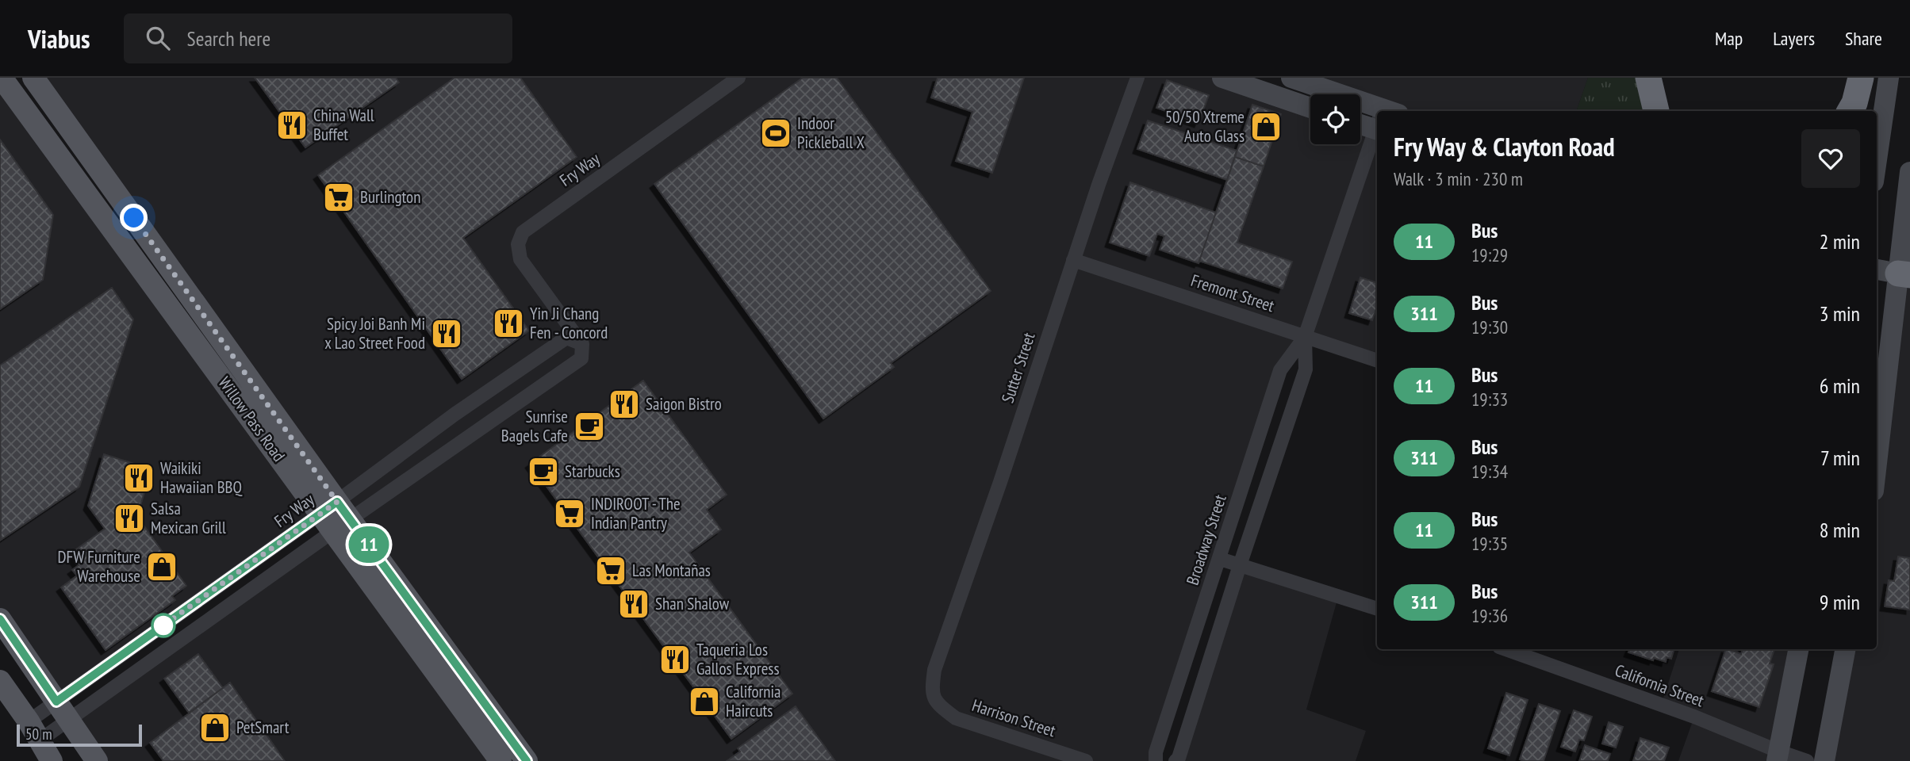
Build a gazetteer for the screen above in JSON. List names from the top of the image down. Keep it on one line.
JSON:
{"streets":{"main road":["Willow Pass Road"],"street":["Fry Way","Fremont Street","Sutter Street","Broadway Street","California Street","Harrison Street"]},"crossings":[["Fry Way","Willow Pass Road"],["Fremont Street","Sutter Street"],["Fremont Street","Broadway Street"],["Sutter Street","Harrison Street"]],"places":{"restaurant":["China Wall Buffet","Yin Ji Chang Fen - Concord","Spicy Joi Banh Mi x Lao Street Food","Saigon Bistro","Waikiki Hawaiian BBQ","Salsa Mexican Grill","Shan Shalow","Taqueria Los Gallos Express"],"shop":["50/50 Xtreme Auto Glass","DFW Furniture Warehouse","California Haircuts","PetSmart"],"sports":["Indoor Pickleball X"],"supermarket":["Burlington","INDIROOT - The Indian Pantry","Las Montañas"],"cafe":["Sunrise Bagels Cafe","Starbucks"]},"lines":["bus line 11"],"scale_bar":"50 m","page":{"header":"Viabus","search":"Search here","nav":["Map","Layers","Share"],"on_map":"11","heading":["Fry Way & Clayton Road","Walk · 3 min · 230 m"],"list":[{"mark":"11","name":"Bus","note":"19:29","value":"2 min"},{"mark":"311","name":"Bus","note":"19:30","value":"3 min"},{"mark":"11","name":"Bus","note":"19:33","value":"6 min"},{"mark":"311","name":"Bus","note":"19:34","value":"7 min"},{"mark":"11","name":"Bus","note":"19:35","value":"8 min"},{"mark":"311","name":"Bus","note":"19:36","value":"9 min"}],"scale":"50 m"}}
